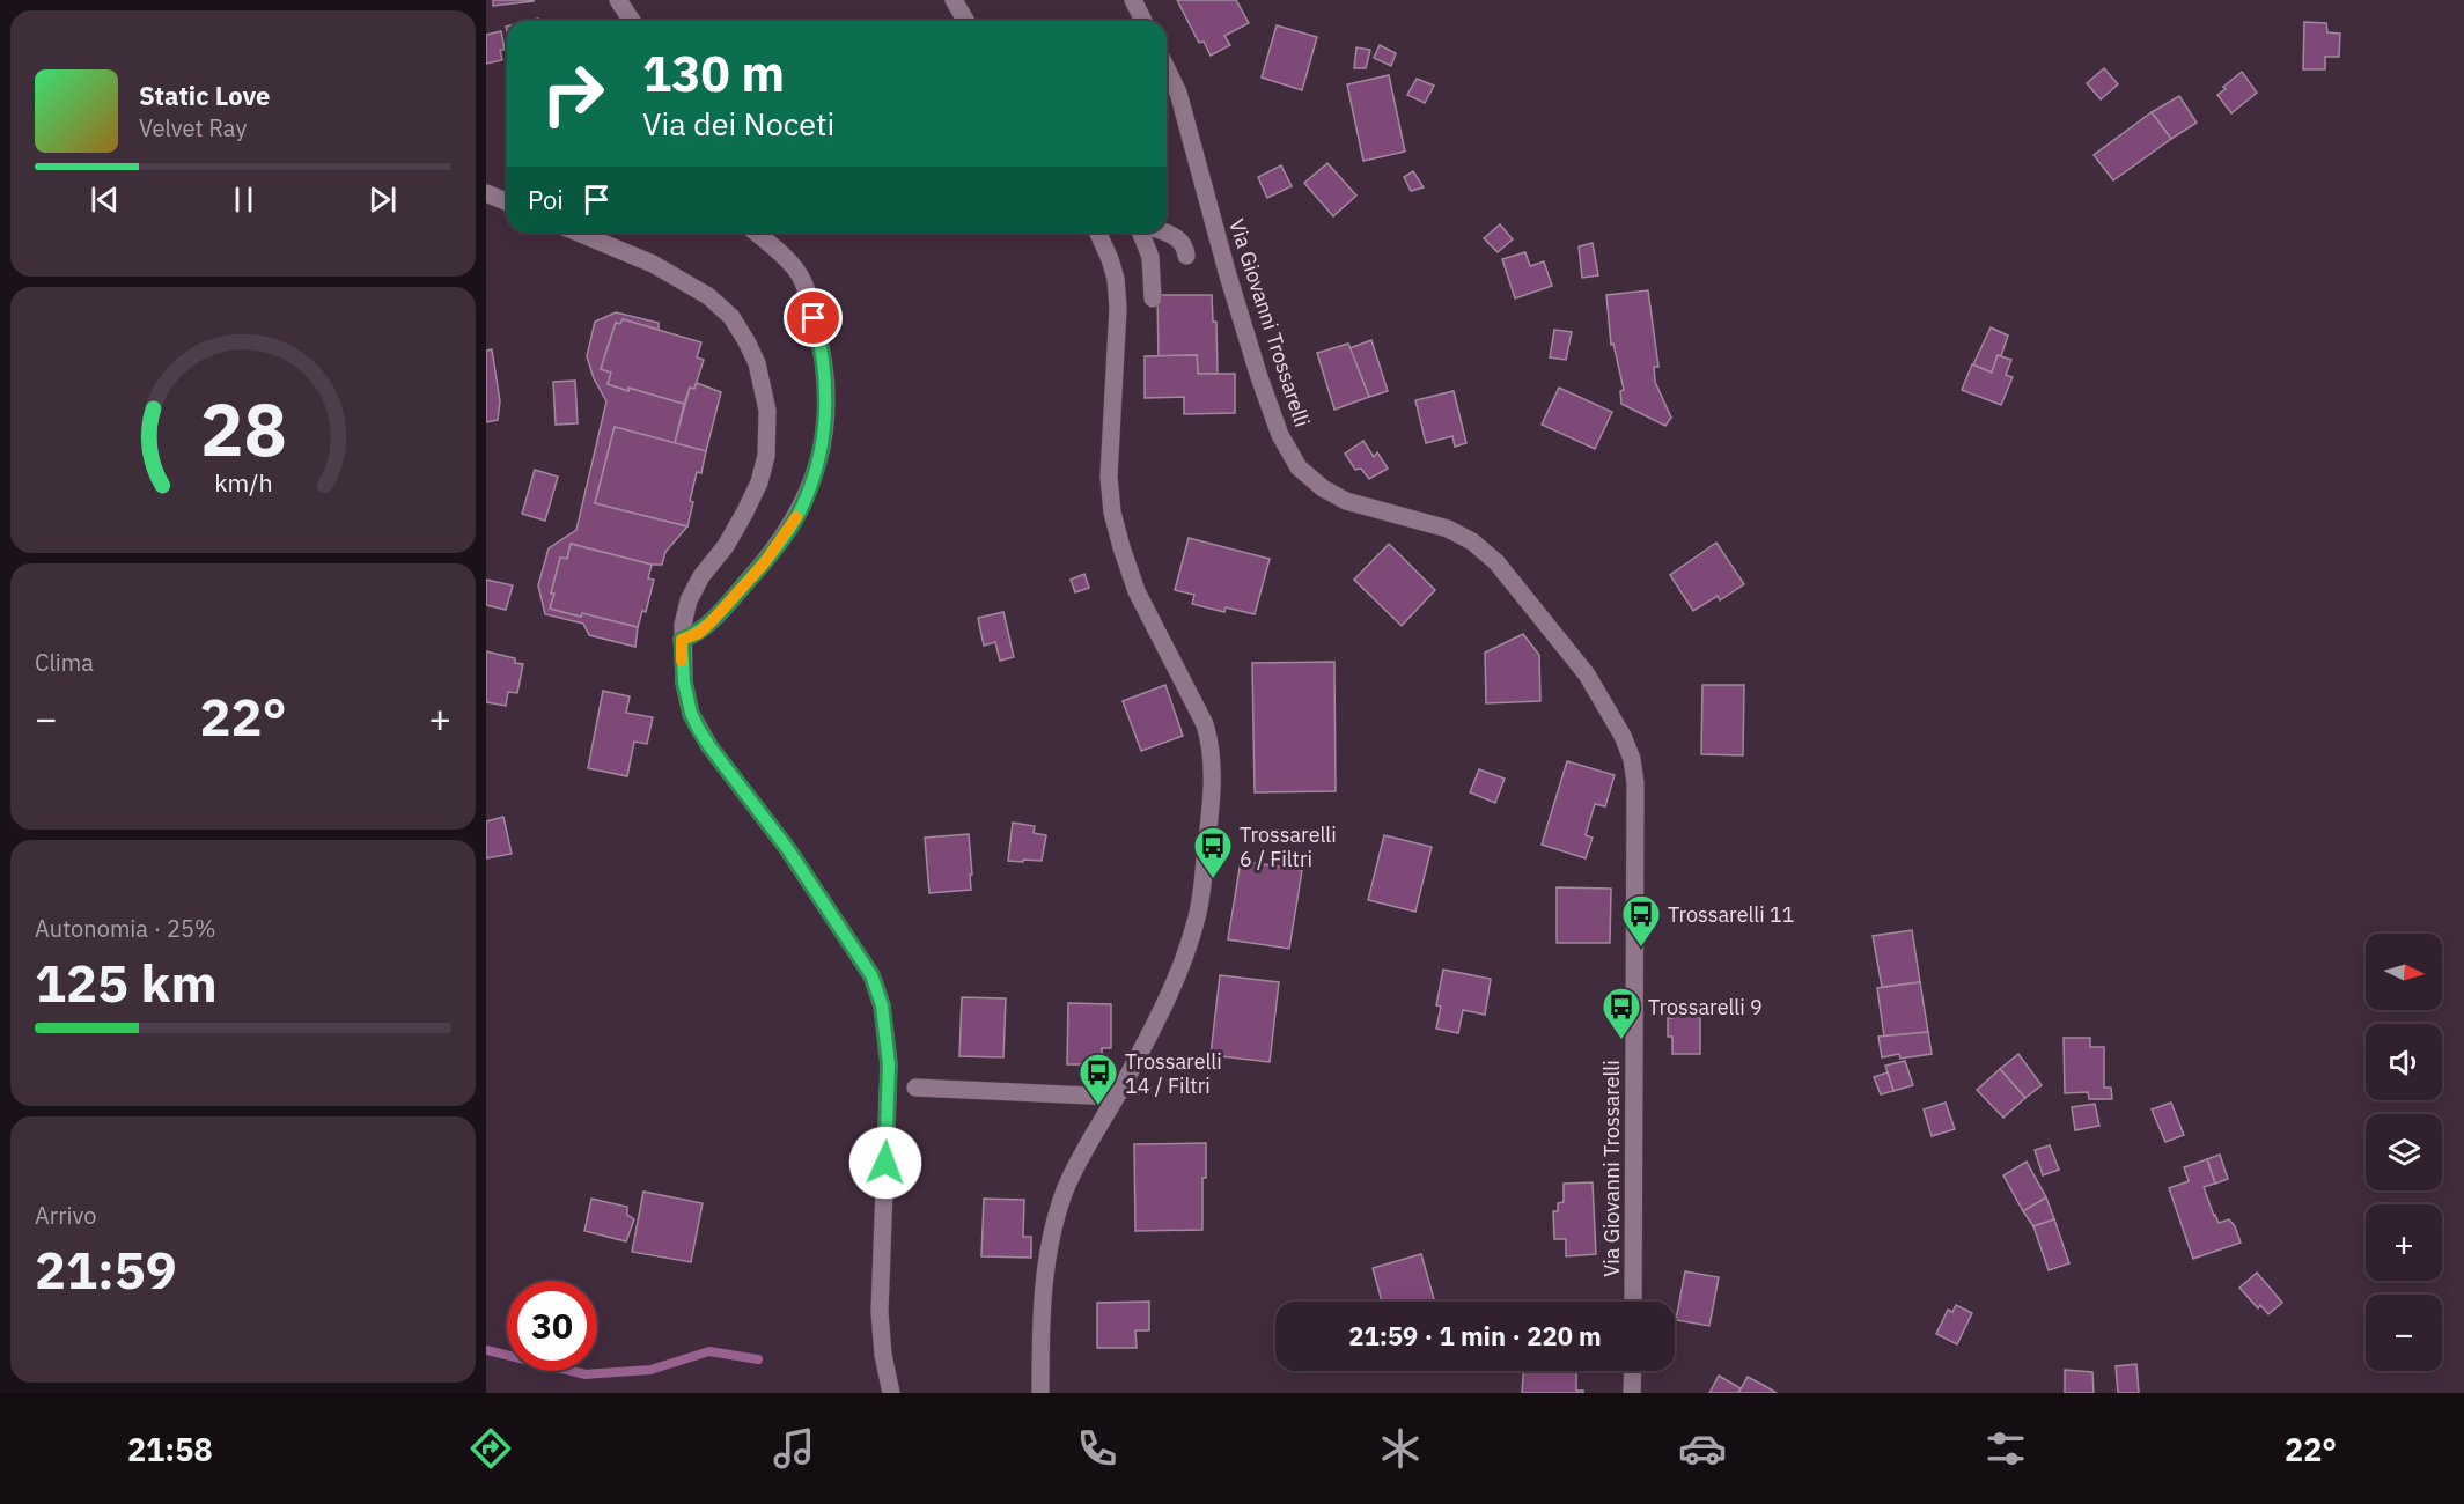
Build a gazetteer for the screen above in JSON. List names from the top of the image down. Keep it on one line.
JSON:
{"streets":{"street":["Via Giovanni Trossarelli"]},"places":{"bus stop":["Trossarelli 6 / Filtri","Trossarelli 11","Trossarelli 9","Trossarelli 14 / Filtri"]},"north":"right","page":{"turn":["130 m","Via dei Noceti"],"song":["Static Love","Velvet Ray"],"then":"Poi","tile":["Clima",["Autonomia · 25%","125 km"],["Arrivo","21:59"]],"heat":["−","22°","+"],"map_buttons":["+","−"],"limit":"30","trip":"21:59 · 1 min · 220 m","tabs":["21:58","22°"],"gauge":["28","km/h"]}}
